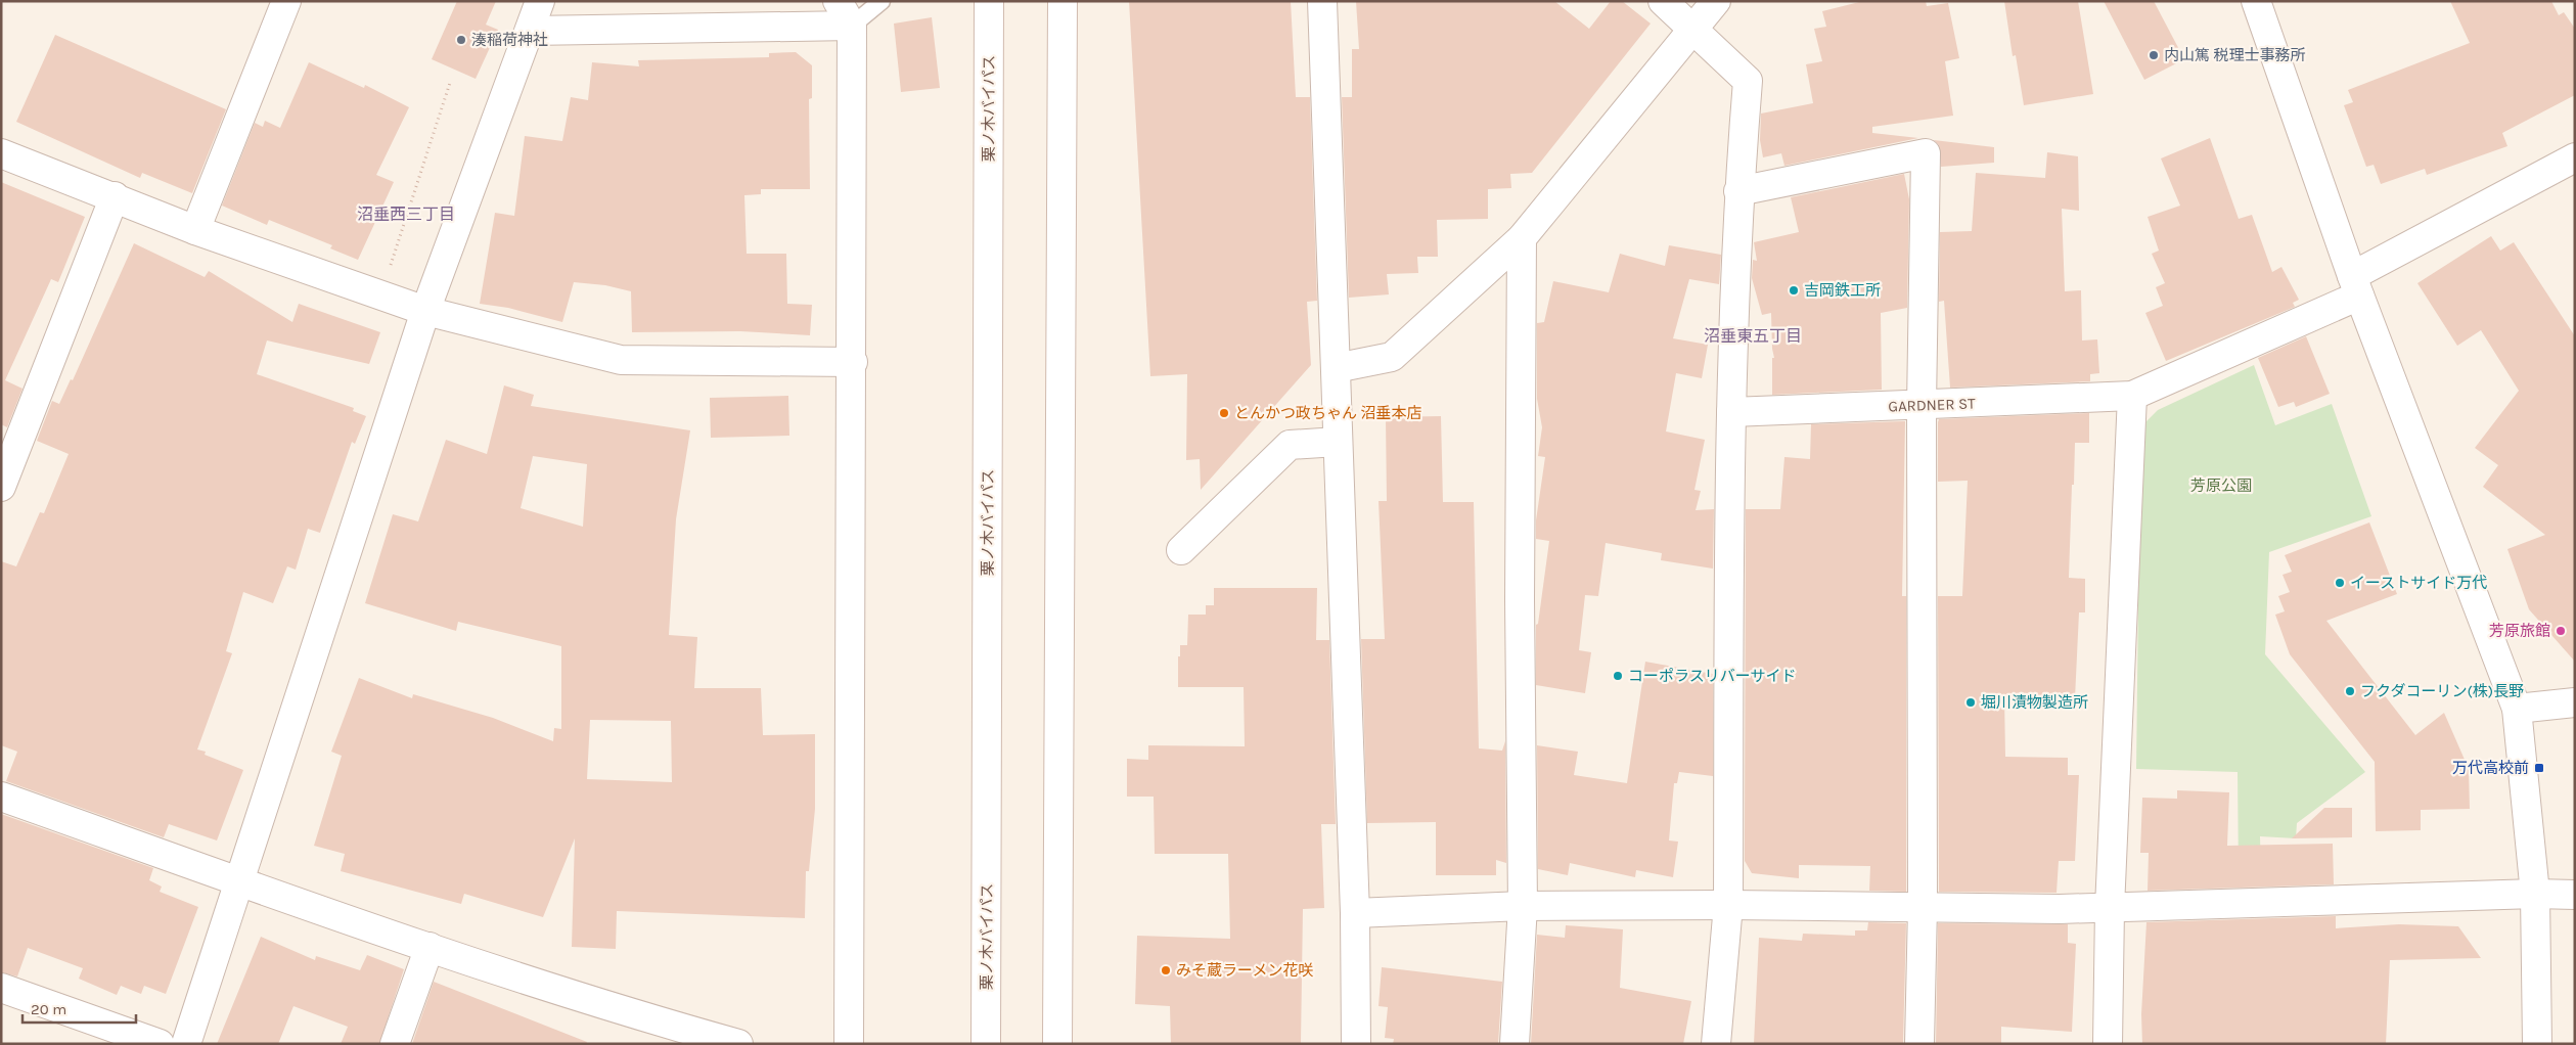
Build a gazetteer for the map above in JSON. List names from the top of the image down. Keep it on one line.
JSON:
{"streets":{"street":["栗ノ木バイパス","GARDNER ST"]},"districts":["沼垂西三丁目","沼垂東五丁目"],"parks":["芳原公園"],"places":{"other":["湊稲荷神社","内山篤 税理士事務所","吉岡鉄工所","とんかつ政ちゃん 沼垂本店","イーストサイド万代","芳原旅館","コーポラスリバーサイド","フクダコーリン(株)長野","堀川漬物製造所","みそ蔵ラーメン花咲"],"transit":["万代高校前"]},"scale_bar":"20 m"}
